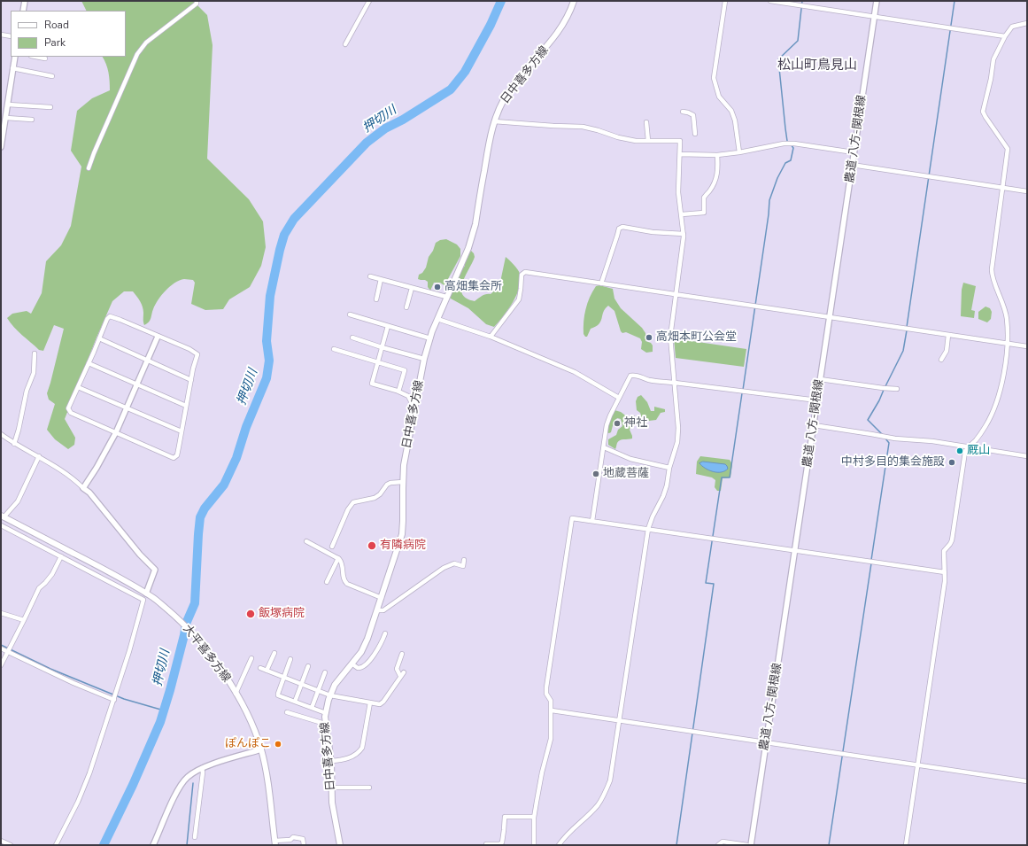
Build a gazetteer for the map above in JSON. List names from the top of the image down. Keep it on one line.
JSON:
{"streets":{"main road":["日中喜多方線","大平喜多方線"],"street":["農道 八方-関根線"]},"districts":["松山町鳥見山"],"water":["押切川"],"places":["高畑集会所","高畑本町公会堂","神社","厩山","中村多目的集会施設","地蔵菩薩","有隣病院","飯塚病院","ぽんぽこ"],"legend":["Road","Park"]}
